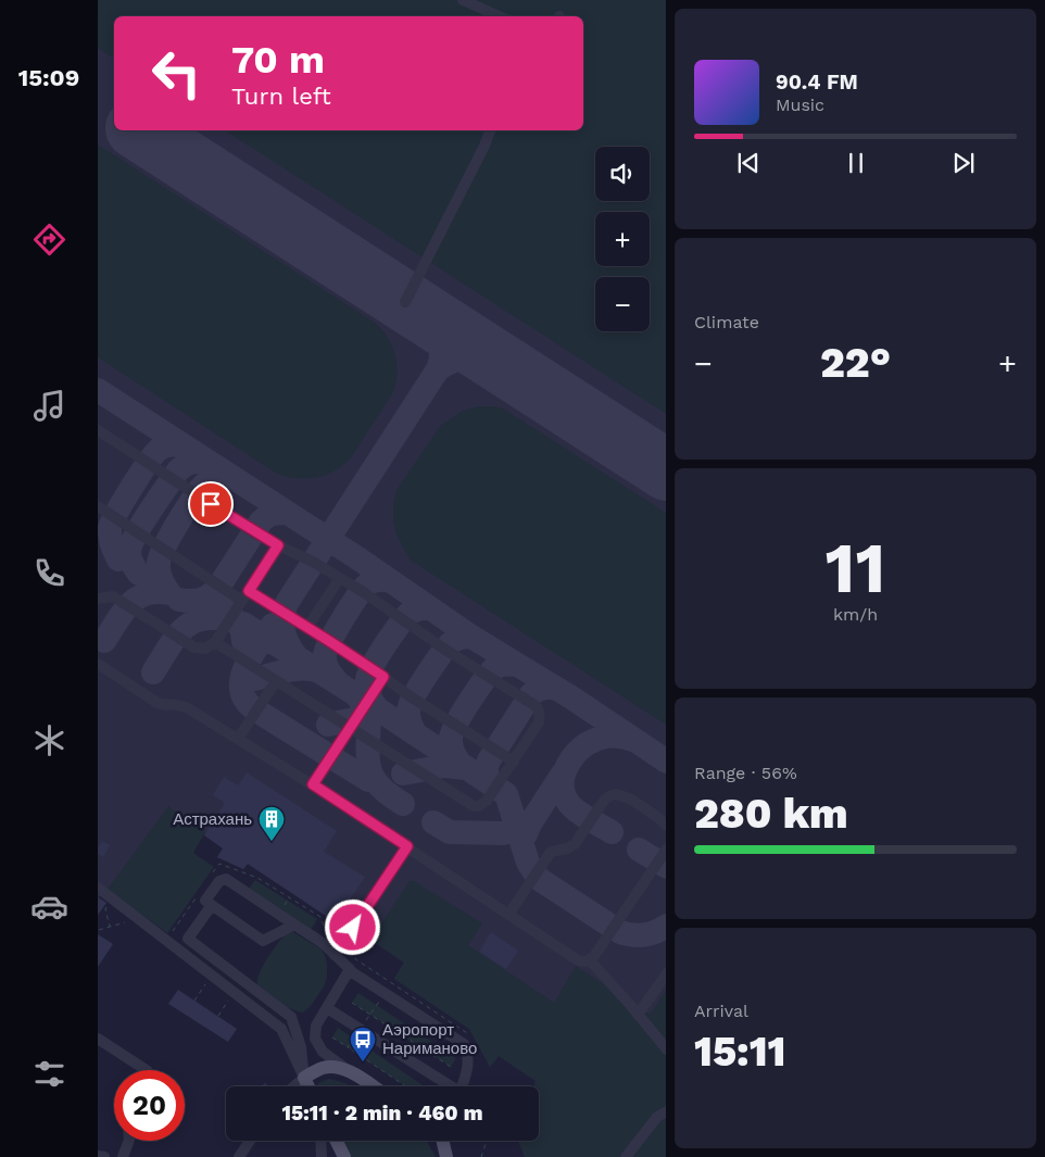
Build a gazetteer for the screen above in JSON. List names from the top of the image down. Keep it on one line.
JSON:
{"places":{"building":["Астрахань"],"bus stop":["Аэропорт Нариманово"]},"page":{"tabs":"15:09","turn":["70 m","Turn left"],"song":["90.4 FM","Music"],"map_buttons":["+","−"],"tile":["Climate",["11","km/h"],["Range · 56%","280 km"],["Arrival","15:11"]],"heat":["−","22°","+"],"limit":"20","trip":"15:11 · 2 min · 460 m"}}
